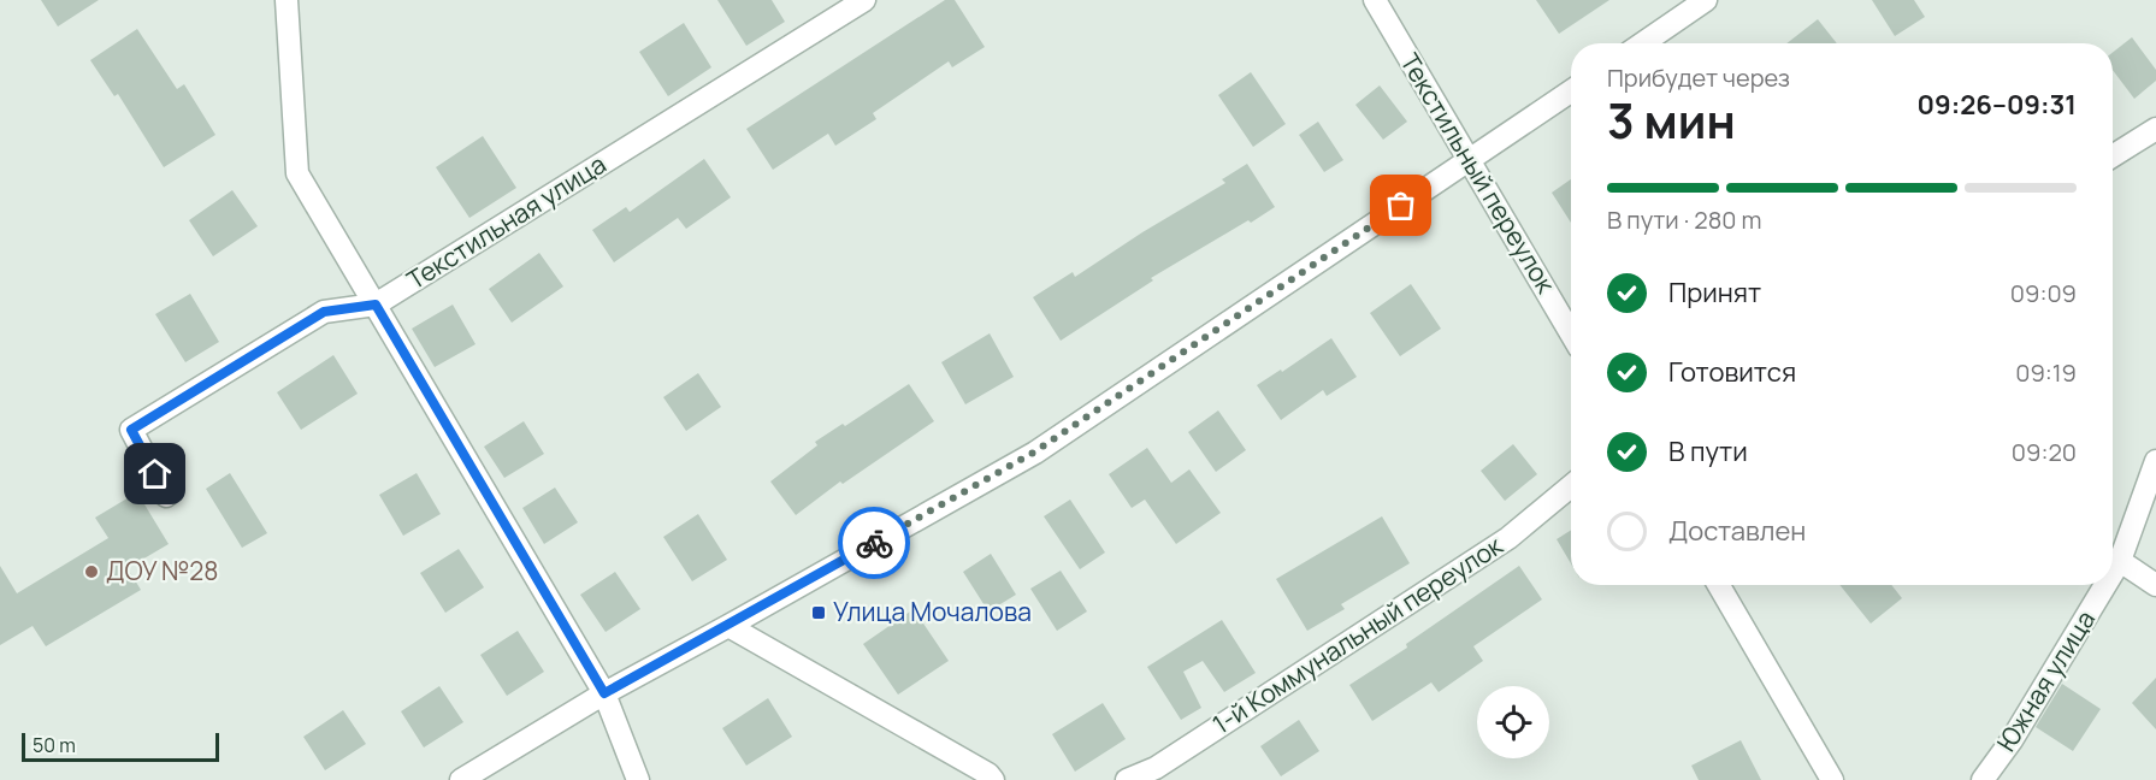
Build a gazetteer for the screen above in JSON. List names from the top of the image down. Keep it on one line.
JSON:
{"streets":{"street":["Текстильный переулок","Текстильная улица","1-й Коммунальный переулок","Южная улица"]},"places":{"other":["ДОУ №28"],"transit":["Улица Мочалова"]},"scale_bar":"50 m","page":{"heading":["3 мин","Прибудет через","09:26–09:31"],"bar":"В пути · 280 m","list":[["Принят","09:09"],["Готовится","09:19"],["В пути","09:20"],"Доставлен"],"scale":"50 m"}}
